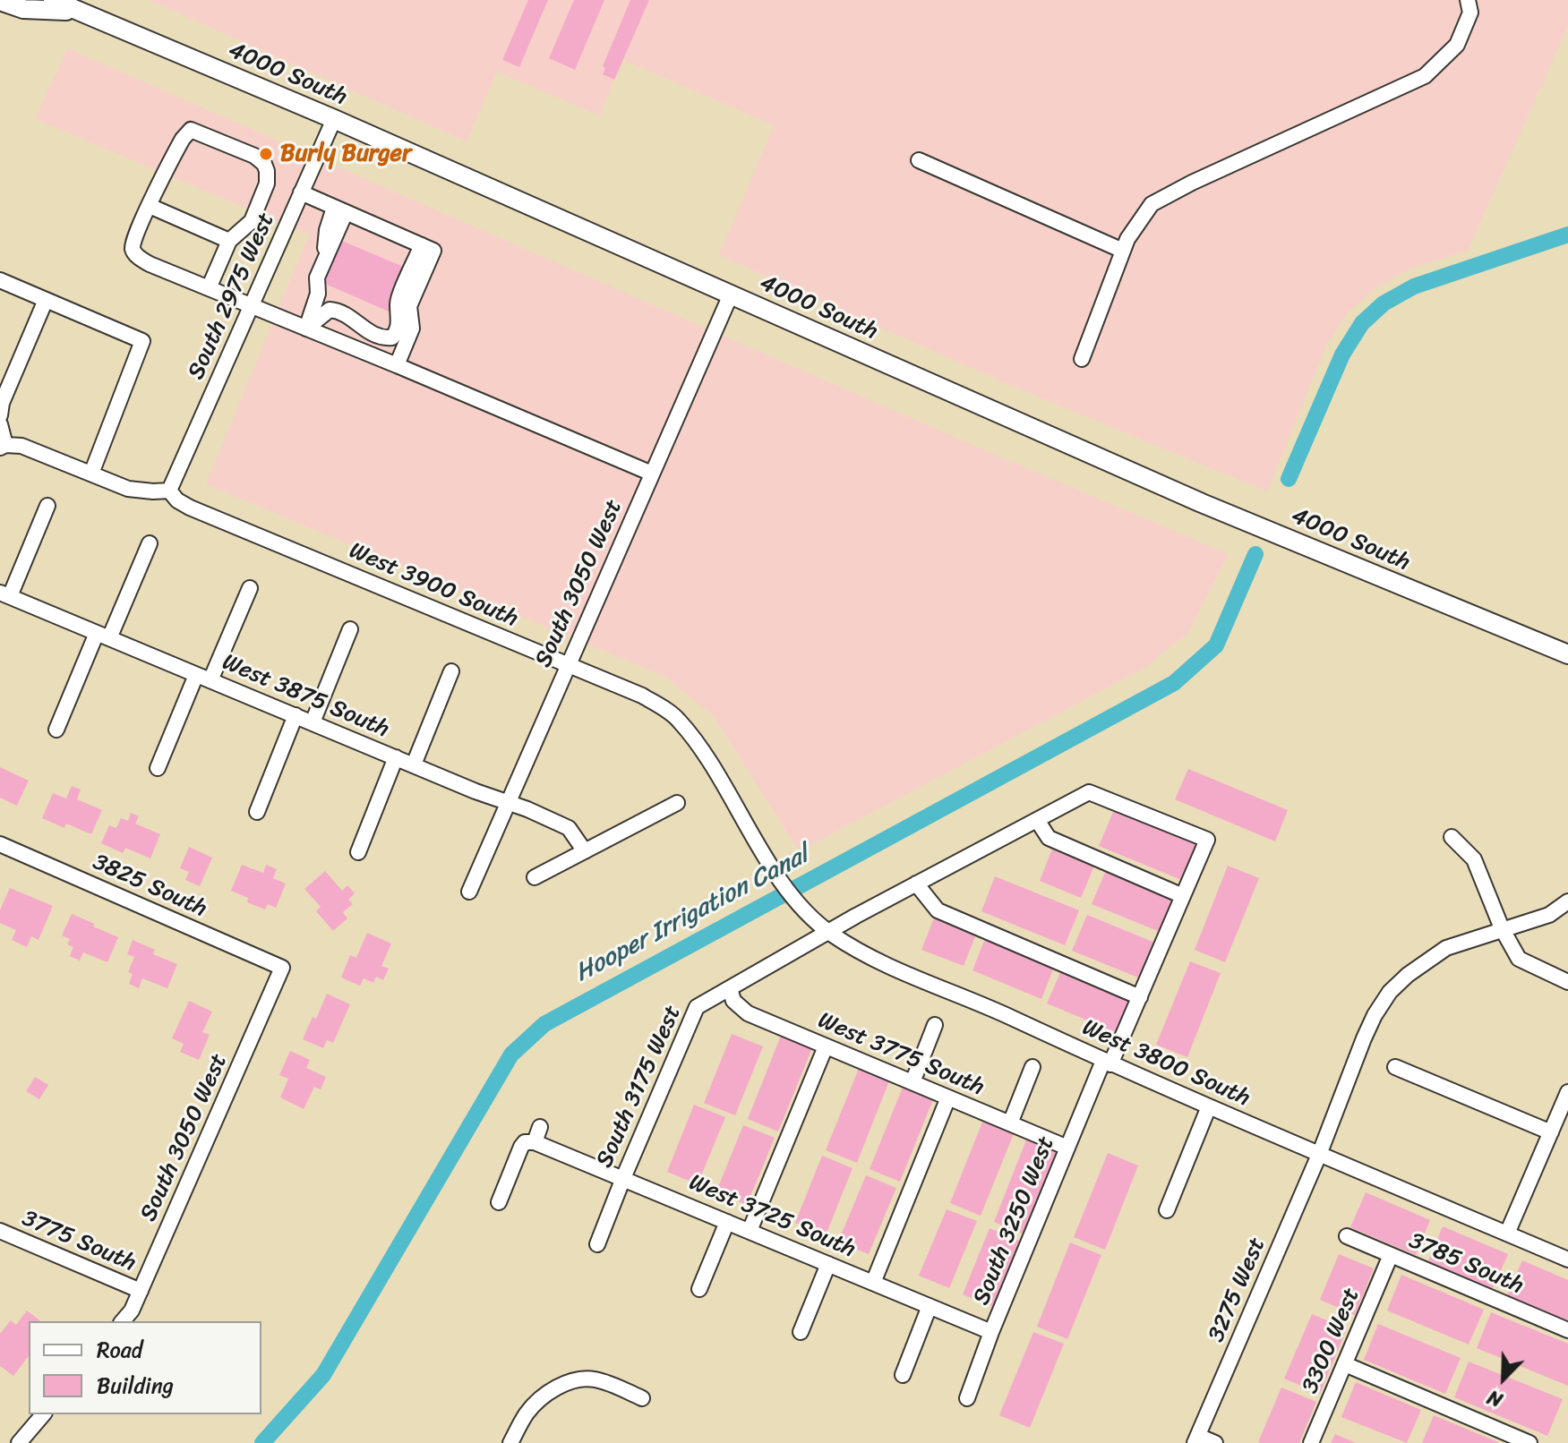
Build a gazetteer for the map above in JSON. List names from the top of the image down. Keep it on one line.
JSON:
{"streets":{"main road":["4000 South"],"street":["South 2975 West","South 3050 West","West 3900 South","West 3875 South","3825 South","West 3775 South","West 3800 South","South 3175 West","West 3725 South","South 3250 West","3775 South","3785 South","3275 West","3300 West"]},"crossings":[["4000 South","South 2975 West"],["4000 South","South 3050 West"],["South 2975 West","West 3900 South"],["South 3050 West","West 3900 South"],["South 3050 West","West 3875 South"],["South 3050 West","3825 South"],["South 3050 West","3775 South"],["West 3900 South","West 3800 South"],["West 3775 South","South 3175 West"],["West 3775 South","South 3250 West"],["West 3800 South","South 3175 West"],["West 3800 South","South 3250 West"],["West 3800 South","3275 West"],["South 3175 West","West 3725 South"],["South 3175 West","South 3250 West"],["West 3725 South","South 3250 West"],["3785 South","3300 West"]],"water":["Hooper Irrigation Canal"],"places":["Burly Burger"],"legend":["Road","Building"],"north":"bottom left"}
